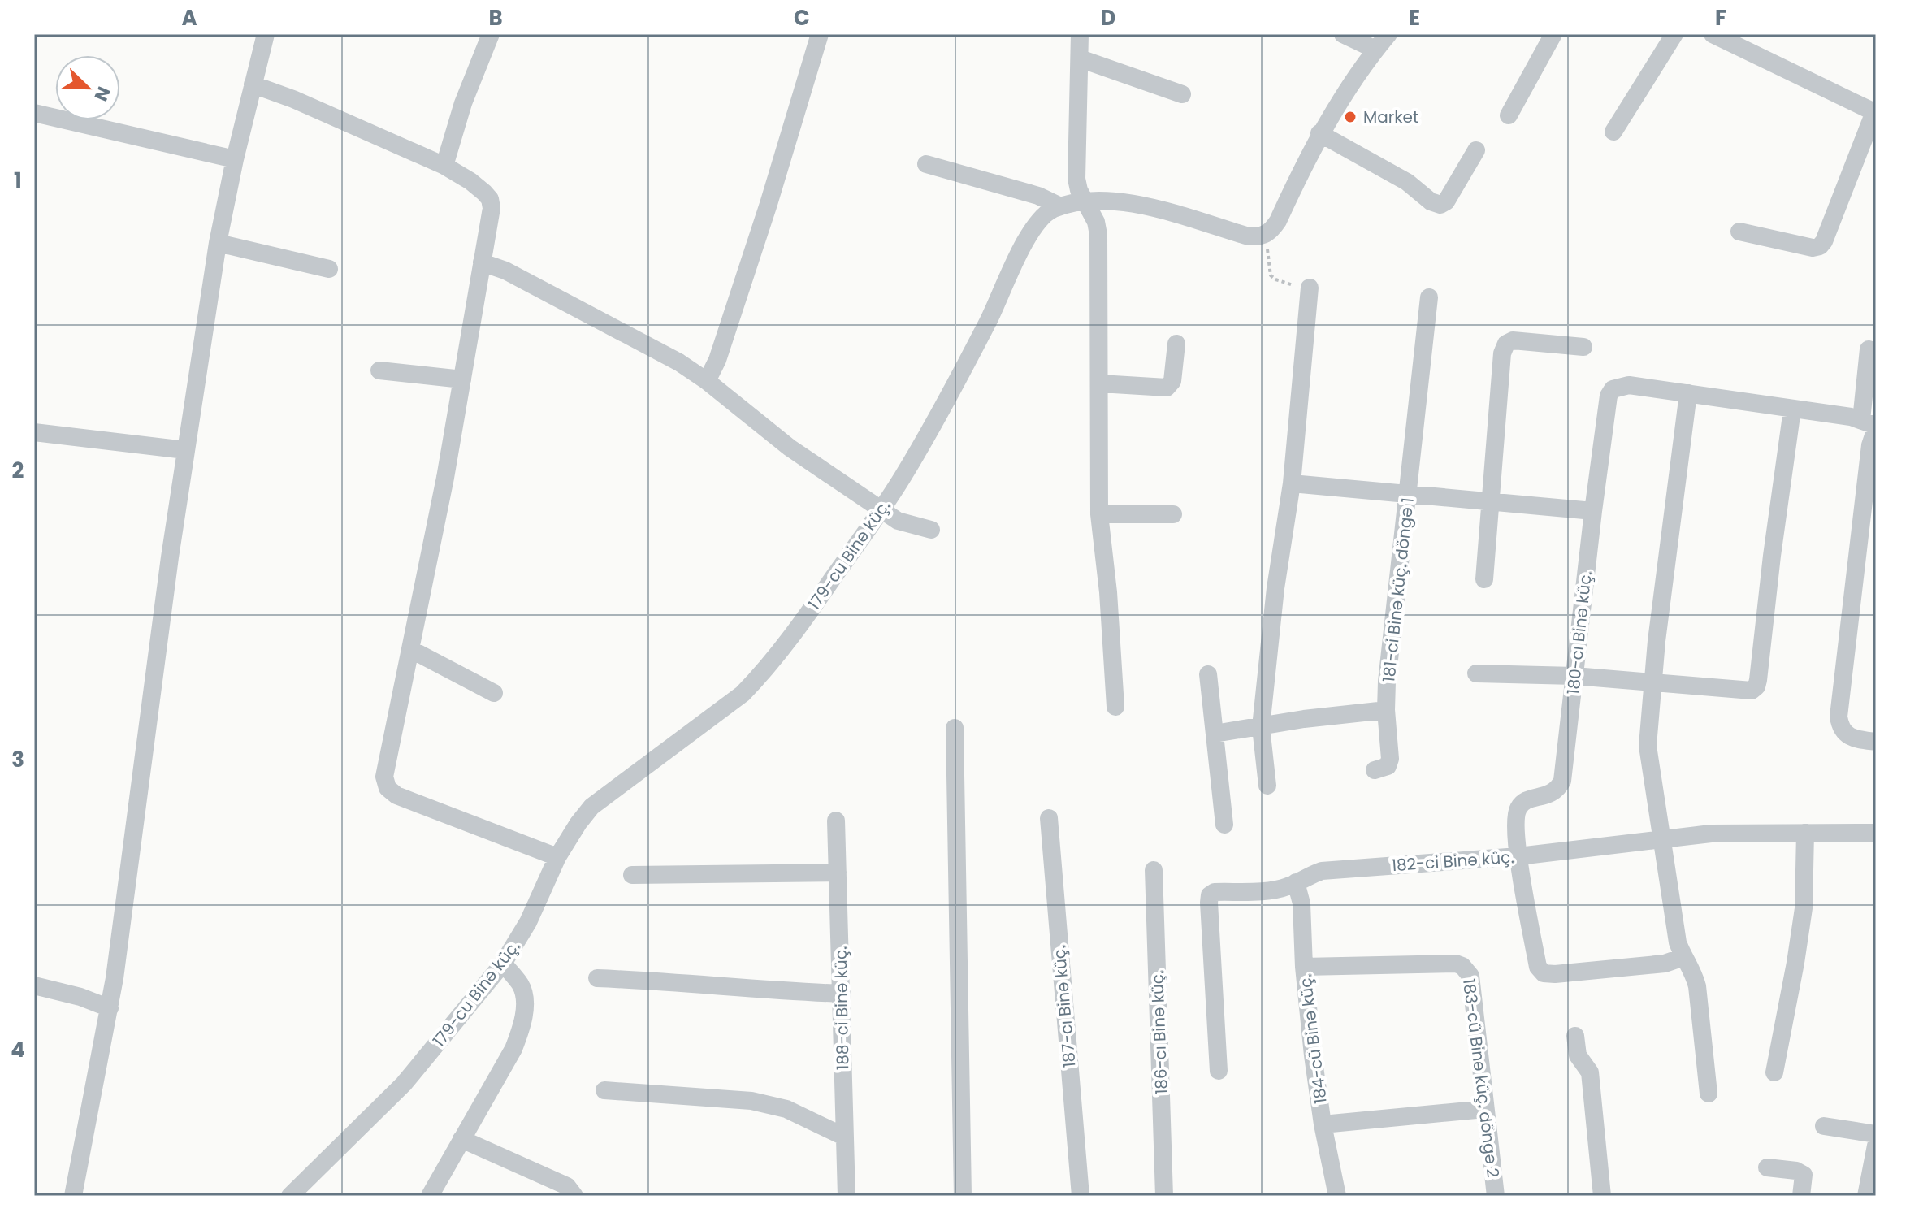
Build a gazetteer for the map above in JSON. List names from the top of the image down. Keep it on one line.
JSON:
{"streets":{"street":["179-cu Binə küç.","181-ci Binə küç. döngə 1","180-cı Binə küç.","182-ci Binə küç.","187-cı Binə küç.","188-ci Binə küç.","186-cı Binə küç.","184-cü Binə küç.","183-cü Binə küç. döngə 2"]},"crossings":[["180-cı Binə küç.","182-ci Binə küç."],["182-ci Binə küç.","184-cü Binə küç."],["184-cü Binə küç.","183-cü Binə küç. döngə 2"]],"places":["Market"],"north":"bottom right","grid":{"columns":["A","B","C","D","E","F"],"rows":["1","2","3","4"]}}
